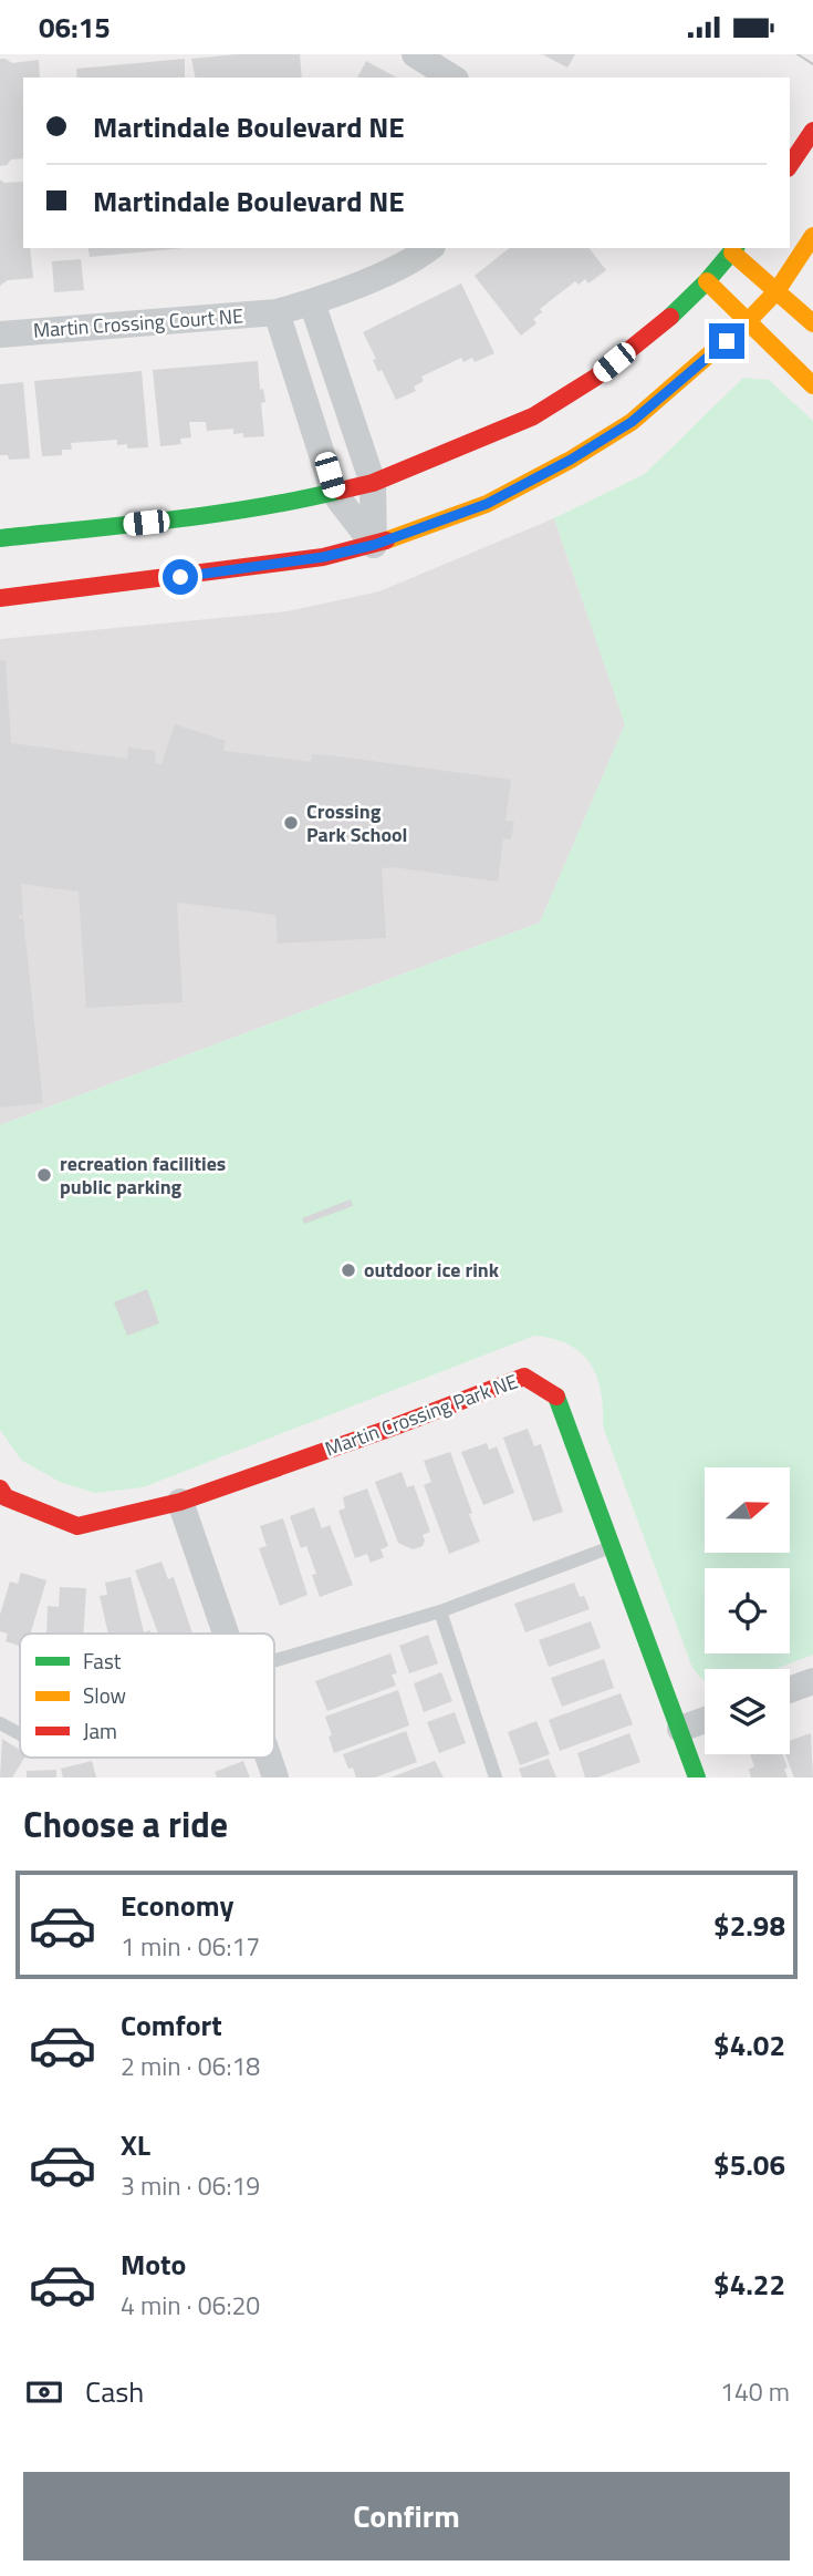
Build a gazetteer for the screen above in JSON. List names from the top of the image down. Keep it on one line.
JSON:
{"streets":{"street":["Martin Crossing Court NE","Martin Crossing Park NE"]},"places":["Crossing Park School","recreation facilities public parking","outdoor ice rink"],"legend":["Fast","Slow","Jam"],"north":"right","page":{"status":"06:15","banner":["Martindale Boulevard NE","Martindale Boulevard NE"],"heading":"Choose a ride","list":[{"name":"Economy","note":"1 min · 06:17","value":"$2.98"},{"name":"Comfort","note":"2 min · 06:18","value":"$4.02"},{"name":"XL","note":"3 min · 06:19","value":"$5.06"},{"name":"Moto","note":"4 min · 06:20","value":"$4.22"}],"pay":["Cash","140 m"],"buttons":"Confirm"}}
